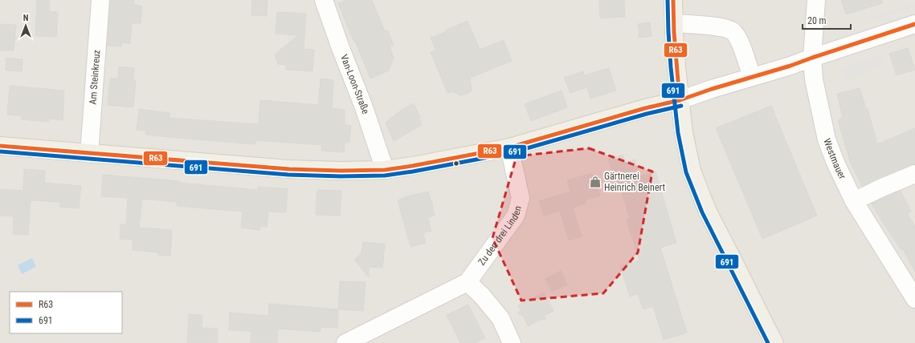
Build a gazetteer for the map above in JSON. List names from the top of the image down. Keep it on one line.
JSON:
{"streets":{"street":["Am Steinkreuz","Van-Loon-Straße","Westmauer","Zu den drei Linden"]},"places":{"shop":["Gärtnerei Heinrich Beinert"]},"lines":["transit line R63","transit line 691"],"legend":["R63","691"],"scale_bar":"20 m","north":"top"}
